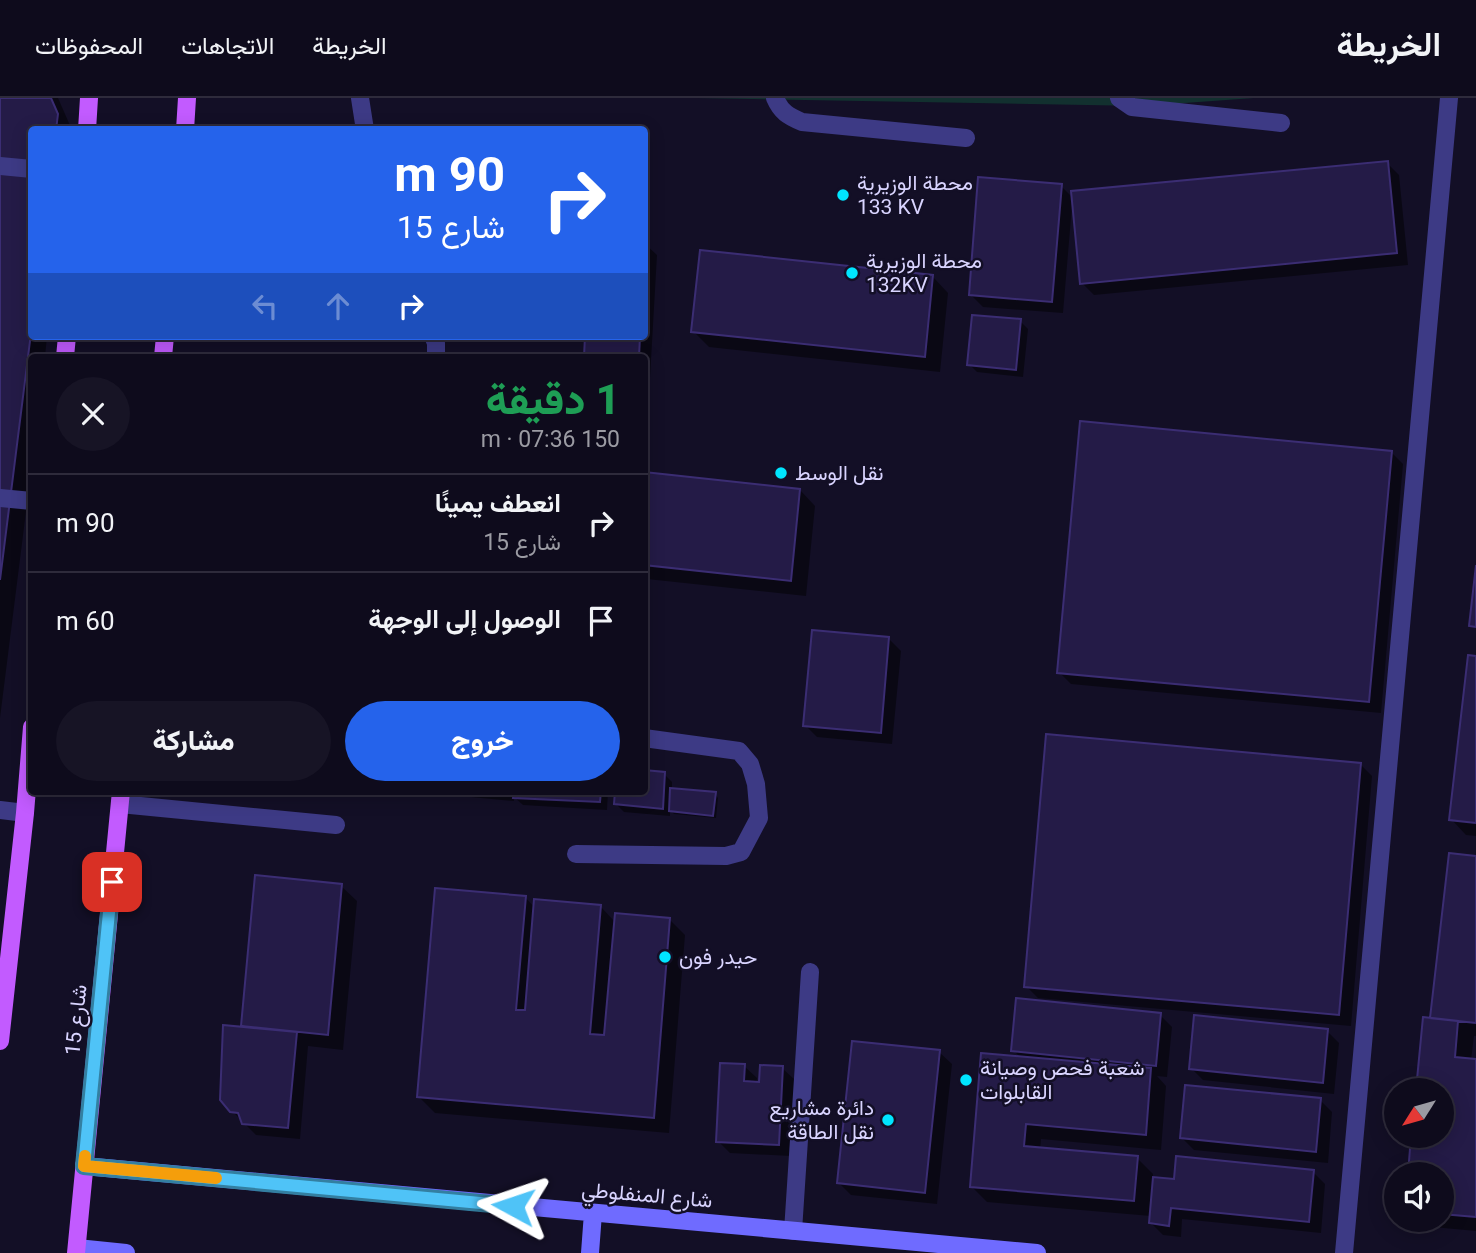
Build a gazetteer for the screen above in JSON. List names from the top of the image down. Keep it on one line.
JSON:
{"streets":{"main road":["شارع 15"],"street":["شارع المنفلوطي"]},"crossings":[["شارع 15","شارع المنفلوطي"]],"places":["محطة الوزيرية 133 KV","محطة الوزيرية 132KV","نقل الوسط","حيدر فون","شعبة فحص وصيانة القابلوات","دائرة مشاريع نقل الطاقة"],"north":"bottom left","page":{"header":"الخريطة","nav":["الخريطة","الاتجاهات","المحفوظات"],"turn":["90 m","شارع 15"],"heading":["1 دقيقة","150 m · 07:36"],"list":[{"name":"انعطف يمينًا","note":"شارع 15","value":"90 m"},{"name":"الوصول إلى الوجهة","value":"60 m"}],"buttons":["خروج","مشاركة"]}}
